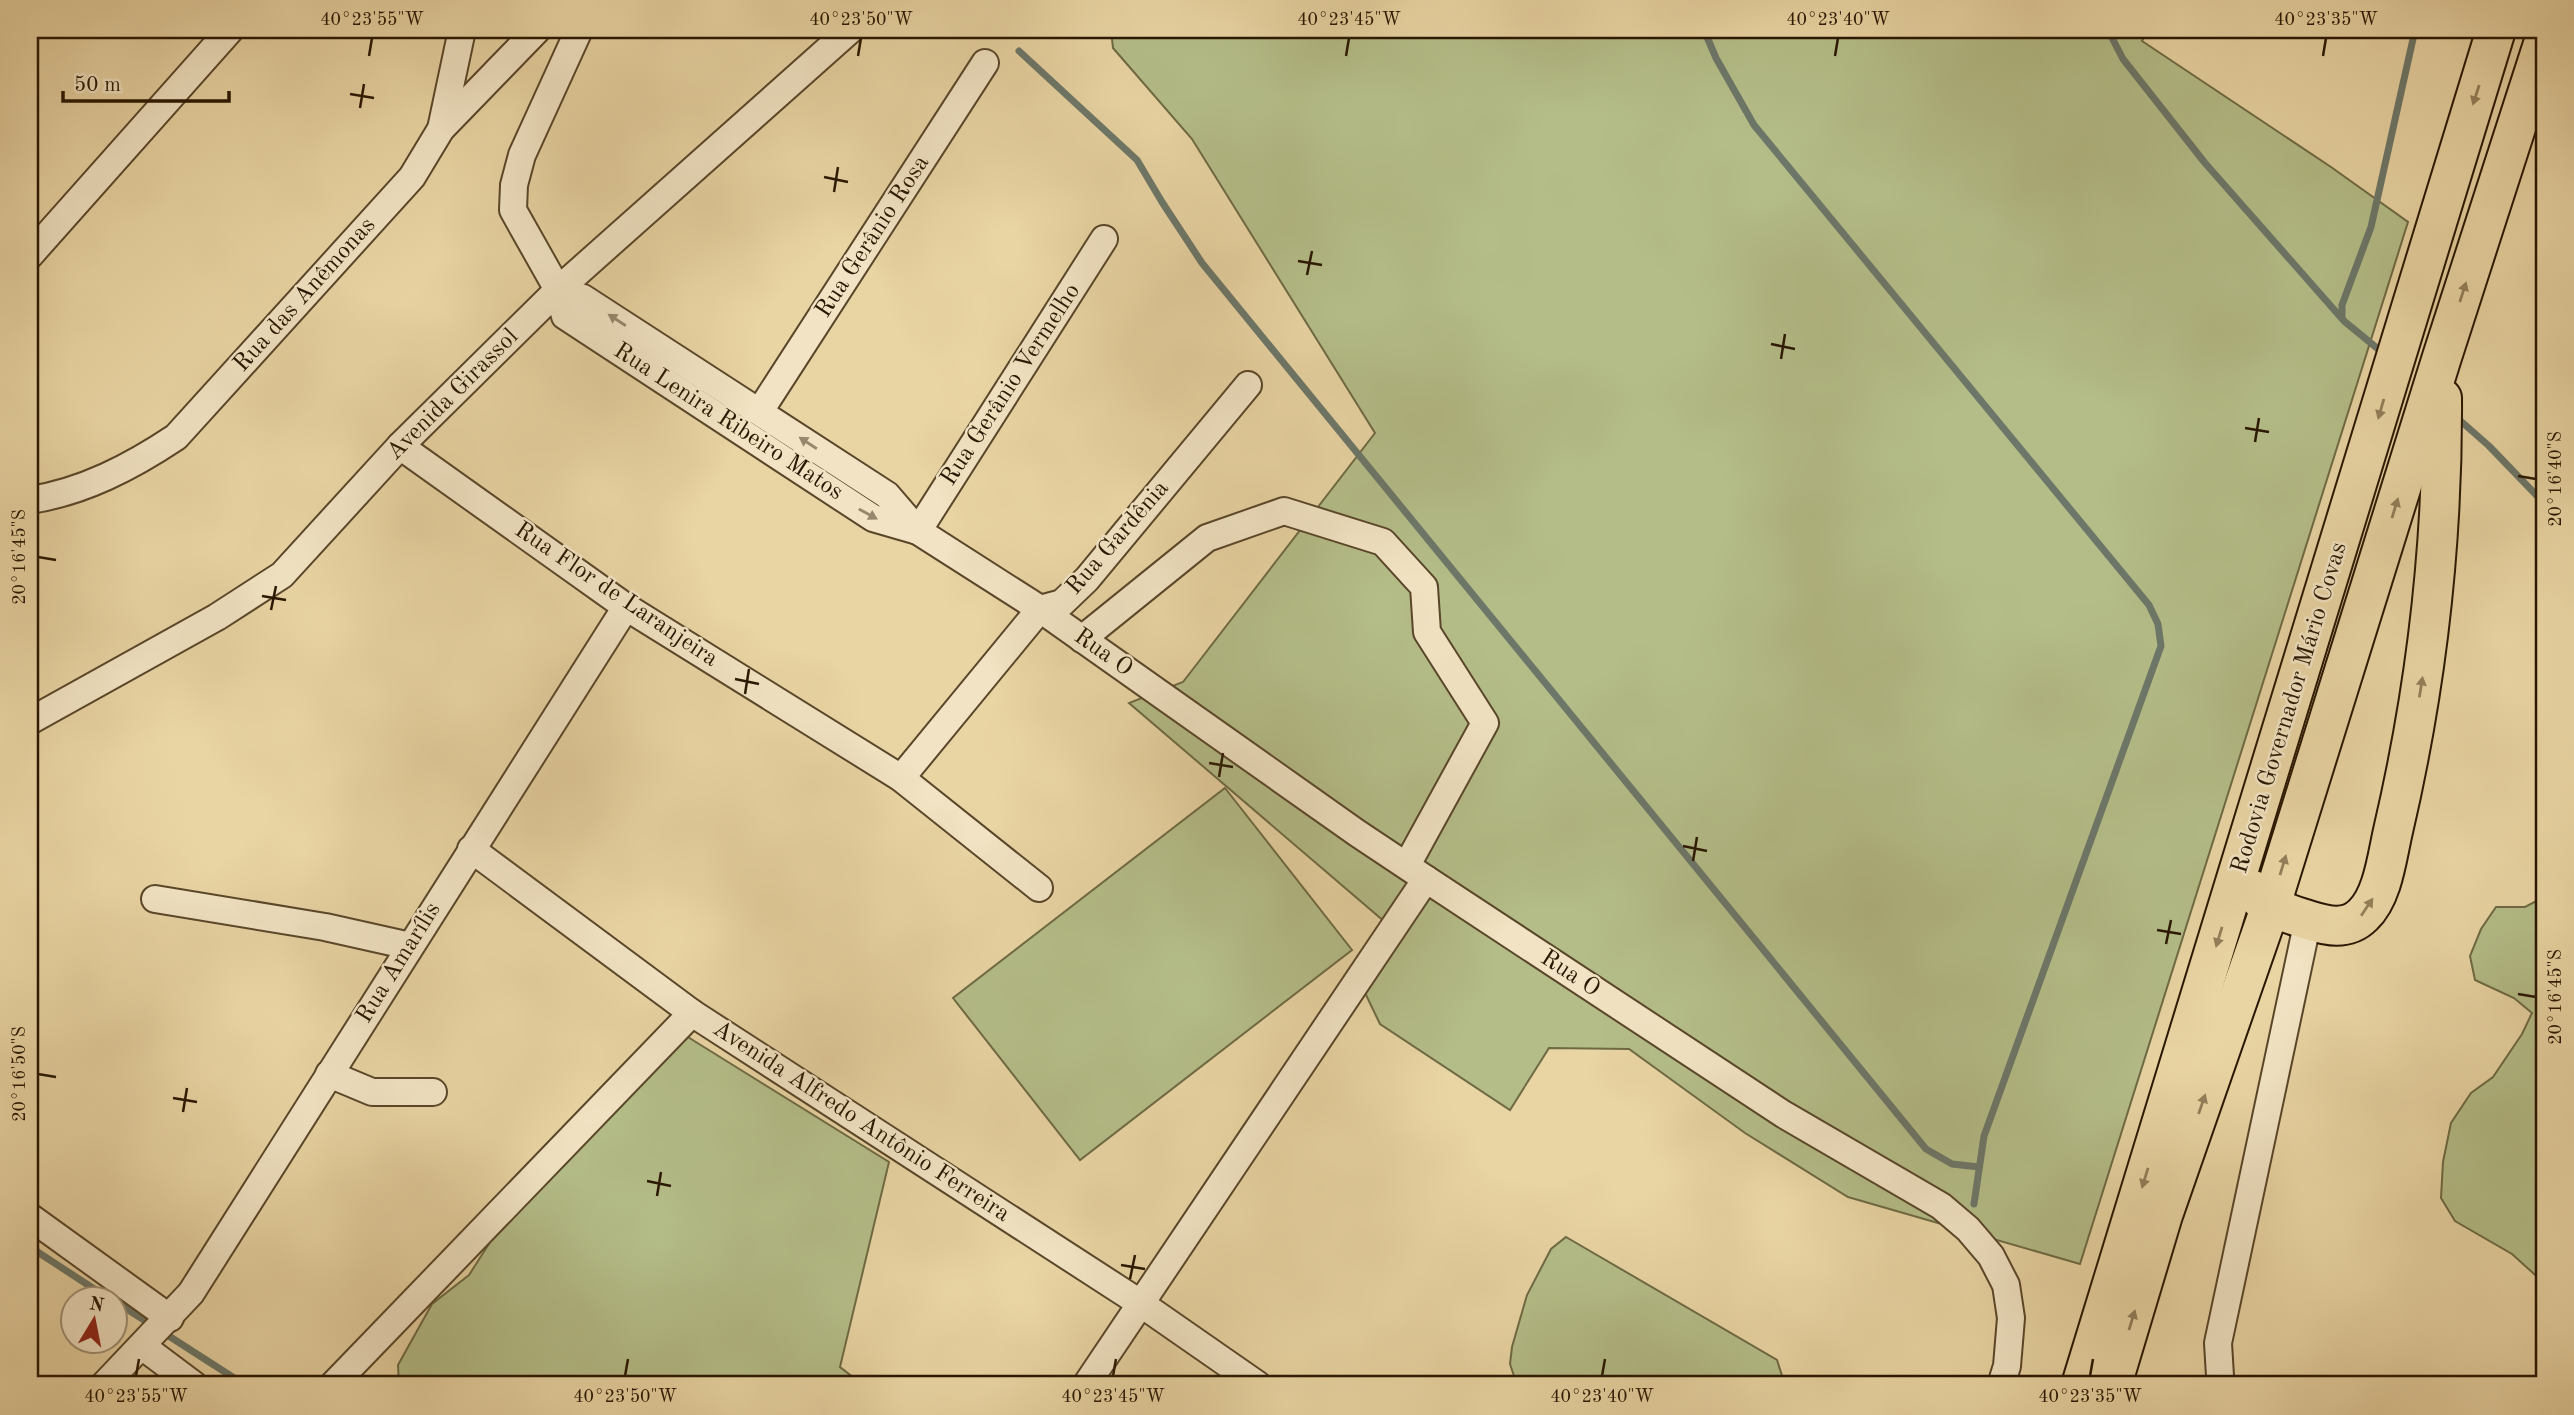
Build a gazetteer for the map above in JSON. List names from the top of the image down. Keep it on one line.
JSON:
{"streets":{"highway":["Rodovia Governador Mário Covas"],"street":["Rua Gerânio Rosa","Rua das Anêmonas","Rua Gerânio Vermelho","Avenida Girassol","Rua Lenira Ribeiro Matos","Rua Gardênia","Rua Flor de Laranjeira","Rua O","Rua Amarílis","Avenida Alfredo Antônio Ferreira"]},"crossings":[["Rua Gerânio Rosa","Rua Lenira Ribeiro Matos"],["Rua Gerânio Vermelho","Rua Lenira Ribeiro Matos"],["Avenida Girassol","Rua Lenira Ribeiro Matos"],["Avenida Girassol","Rua Flor de Laranjeira"],["Rua Lenira Ribeiro Matos","Rua Gardênia"],["Rua Lenira Ribeiro Matos","Rua O"],["Rua Gardênia","Rua Flor de Laranjeira"],["Rua Gardênia","Rua O"],["Rua Flor de Laranjeira","Rua Amarílis"],["Rua Amarílis","Avenida Alfredo Antônio Ferreira"]],"scale_bar":"50 m","north":"top","coordinates":["40°23'55\"W","40°23'50\"W","40°23'45\"W","40°23'40\"W","40°23'35\"W","20°16'40\"S","20°16'45\"S","20°16'50\"S"]}
